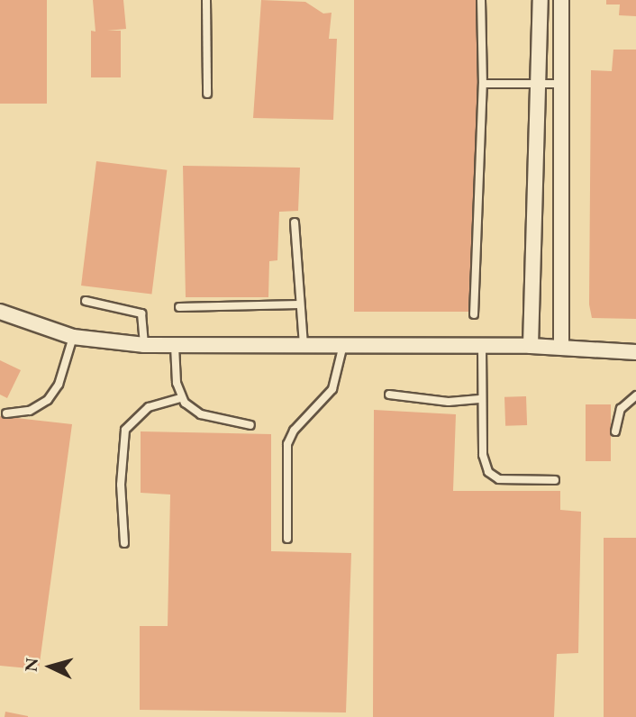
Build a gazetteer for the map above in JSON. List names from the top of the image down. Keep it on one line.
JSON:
{"north":"left"}
